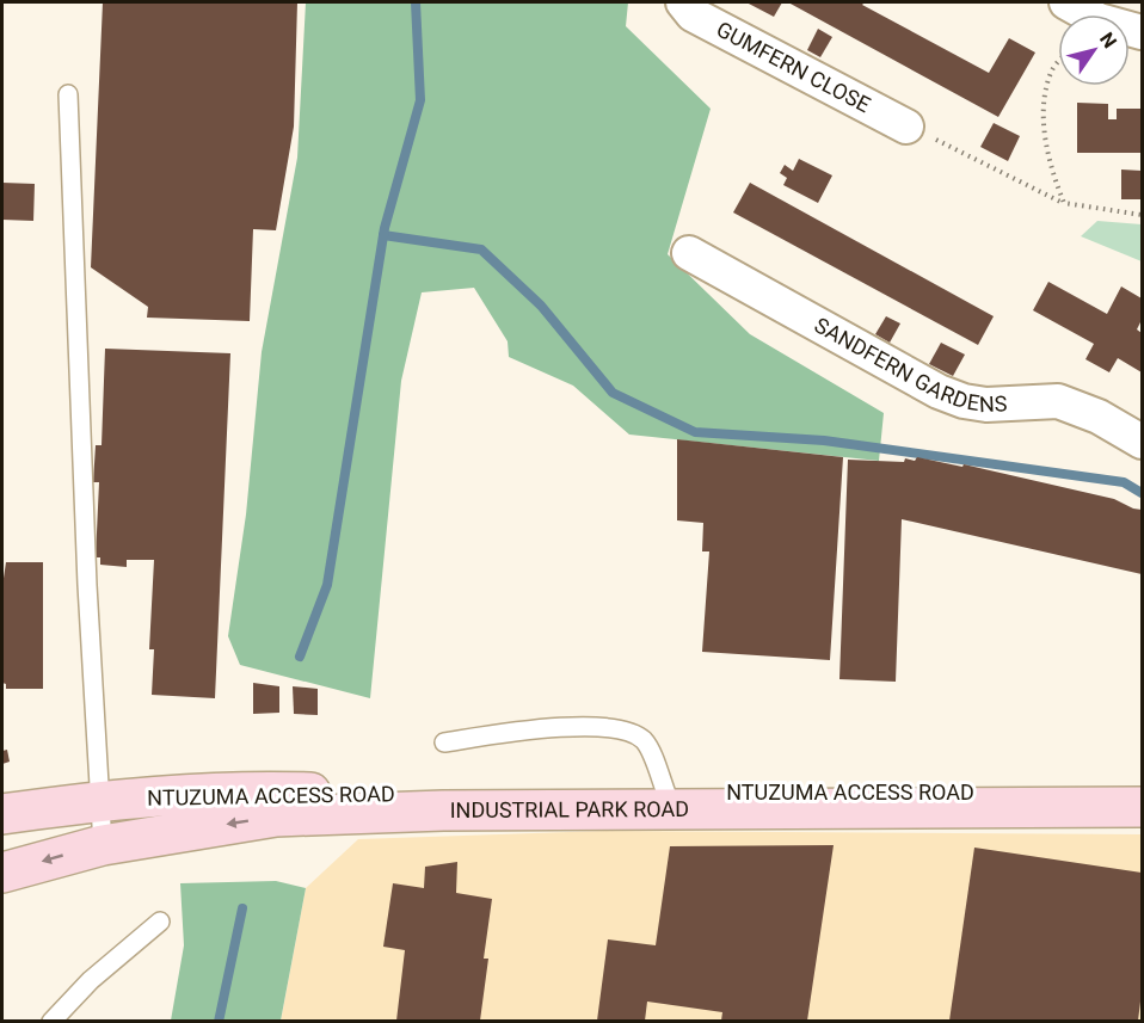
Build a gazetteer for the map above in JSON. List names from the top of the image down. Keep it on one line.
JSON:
{"streets":{"street":["GUMFERN CLOSE","SANDFERN GARDENS","NTUZUMA ACCESS ROAD","INDUSTRIAL PARK ROAD"]},"crossings":[["NTUZUMA ACCESS ROAD","INDUSTRIAL PARK ROAD"]],"one_way":["INDUSTRIAL PARK ROAD"],"north":"top right"}
